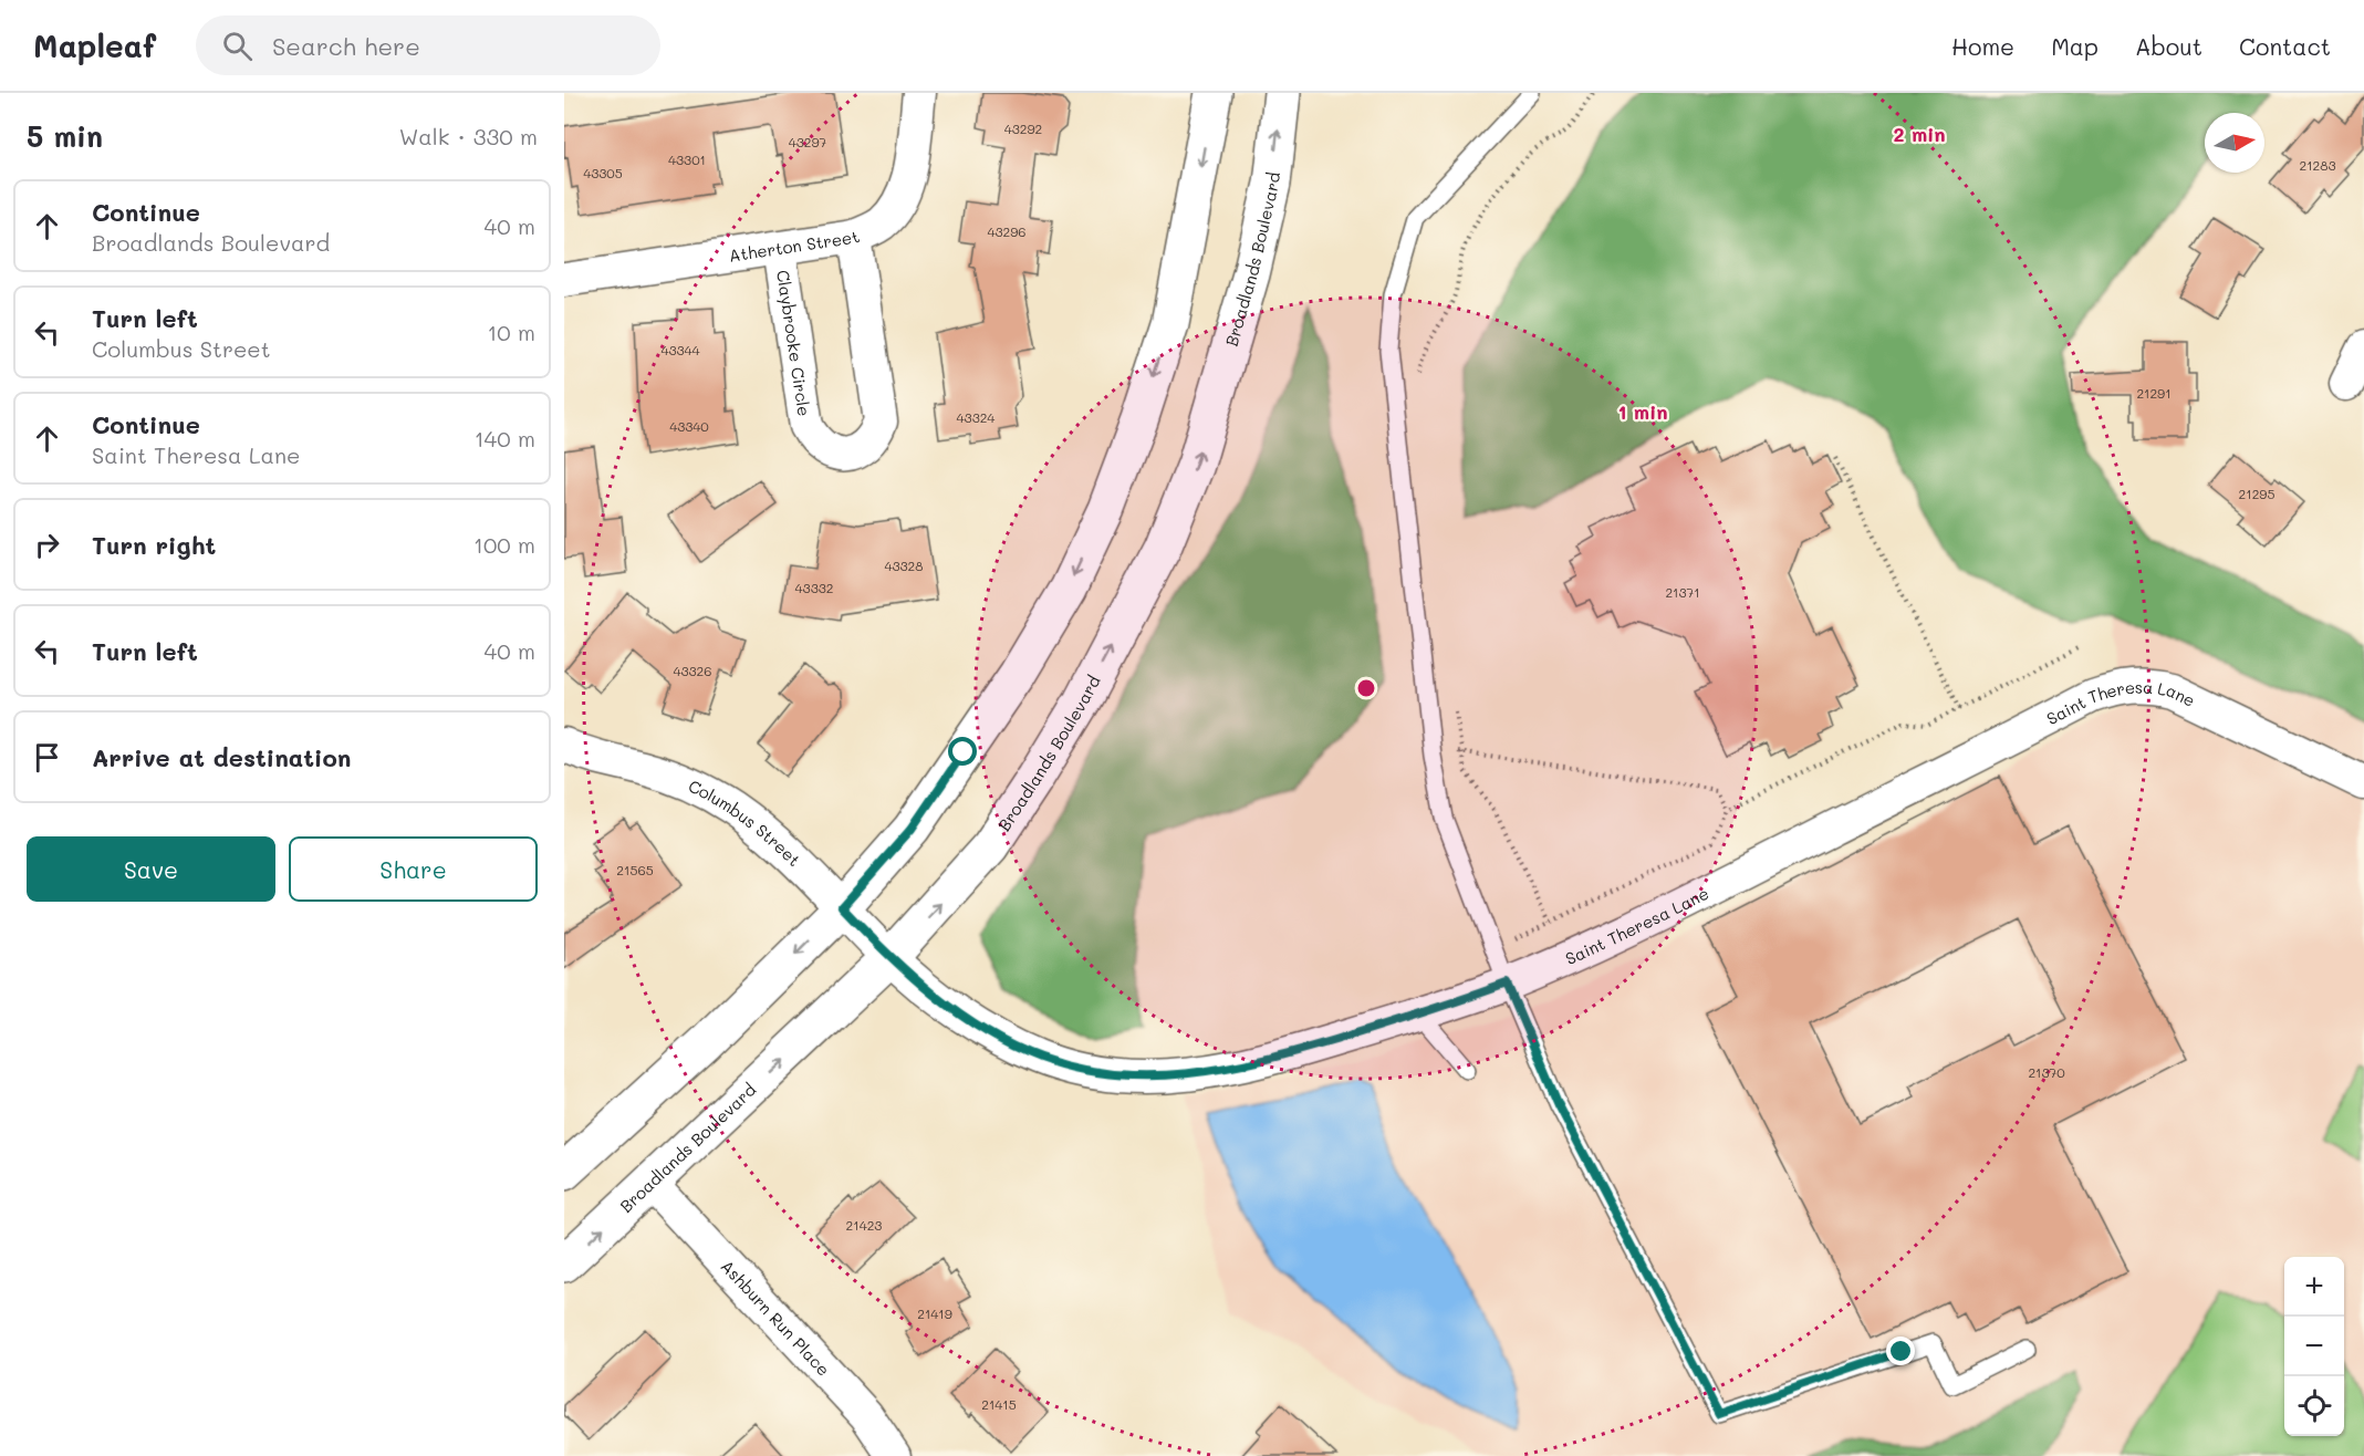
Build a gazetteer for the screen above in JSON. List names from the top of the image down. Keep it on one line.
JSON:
{"streets":{"main road":["Broadlands Boulevard"],"street":["Atherton Street","Claybrooke Circle","Saint Theresa Lane","Columbus Street","Ashburn Run Place"]},"crossings":[["Atherton Street","Claybrooke Circle"],["Broadlands Boulevard","Saint Theresa Lane"],["Broadlands Boulevard","Columbus Street"],["Broadlands Boulevard","Ashburn Run Place"],["Saint Theresa Lane","Columbus Street"]],"house_numbers":["43292","43297","43301","21283","43305","43296","43344","21291","43324","43340","21295","43328","43332","21371","43326","21565","21370","21423","21419","21415"],"north":"right","page":{"header":"Mapleaf","search":"Search here","nav":["Home","Map","About","Contact"],"heading":["5 min","Walk · 330 m"],"list":[["Continue","Broadlands Boulevard","40 m"],["Turn left","Columbus Street","10 m"],["Continue","Saint Theresa Lane","140 m"],["Turn right","100 m"],["Turn left","40 m"],"Arrive at destination"],"buttons":["Save","Share"],"map_buttons":["+","−"]},"rings":["2 min","1 min"]}
